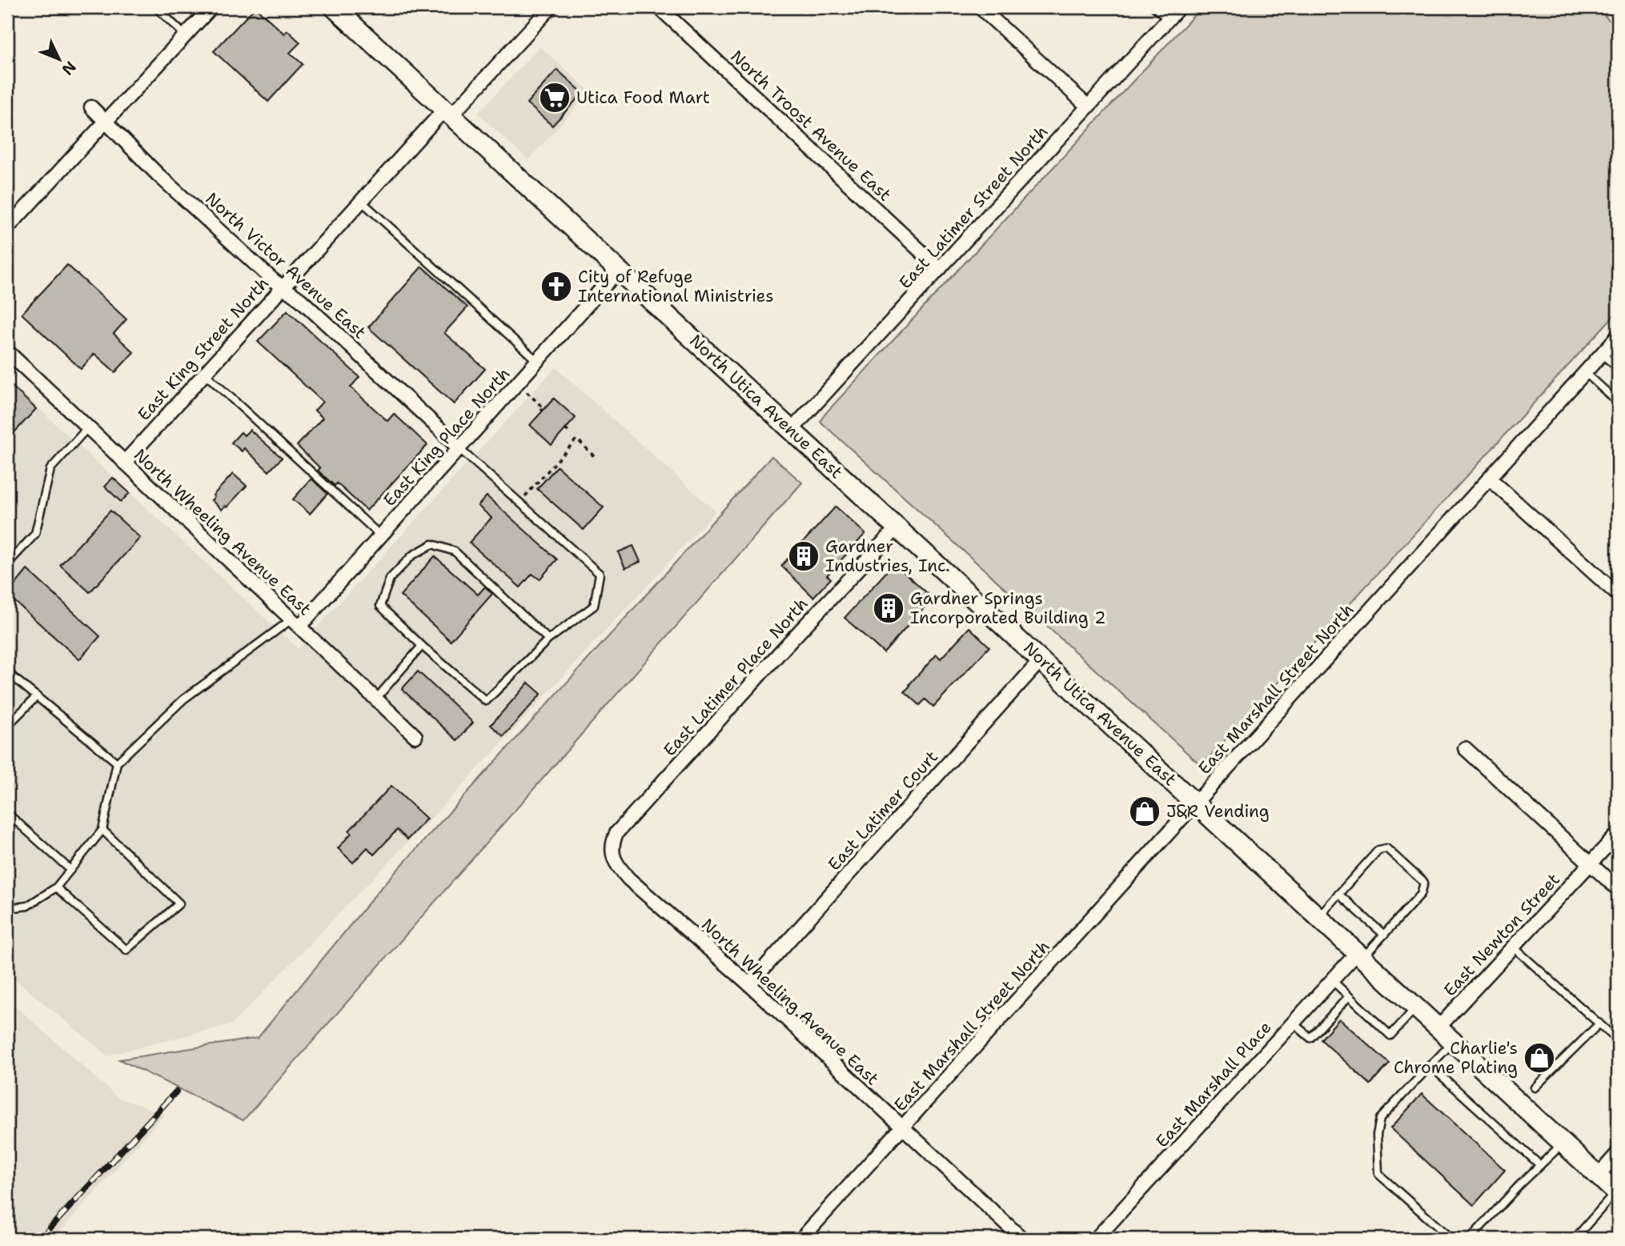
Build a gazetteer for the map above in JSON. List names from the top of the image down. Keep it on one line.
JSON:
{"streets":{"main road":["North Utica Avenue East"],"street":["North Troost Avenue East","East Latimer Street North","North Victor Avenue East","East King Street North","East King Place North","North Wheeling Avenue East","East Latimer Place North","East Marshall Street North","East Latimer Court","East Newton Street","East Marshall Place"]},"crossings":[["North Troost Avenue East","East Latimer Street North"],["East Latimer Street North","North Utica Avenue East"],["North Victor Avenue East","East King Street North"],["North Victor Avenue East","East King Place North"],["East King Street North","North Utica Avenue East"],["East King Street North","North Wheeling Avenue East"],["North Utica Avenue East","East King Place North"],["North Utica Avenue East","East Latimer Place North"],["North Utica Avenue East","East Marshall Street North"],["North Utica Avenue East","East Latimer Court"],["North Utica Avenue East","East Newton Street"],["North Utica Avenue East","East Marshall Place"],["East King Place North","North Wheeling Avenue East"],["North Wheeling Avenue East","East Latimer Place North"],["North Wheeling Avenue East","East Marshall Street North"],["North Wheeling Avenue East","East Latimer Court"]],"places":{"supermarket":["Utica Food Mart"],"church":["City of Refuge International Ministries"],"building":["Gardner Industries, Inc.","Gardner Springs Incorporated Building 2"],"shop":["J&R Vending","Charlie's Chrome Plating"]},"north":"bottom right"}
